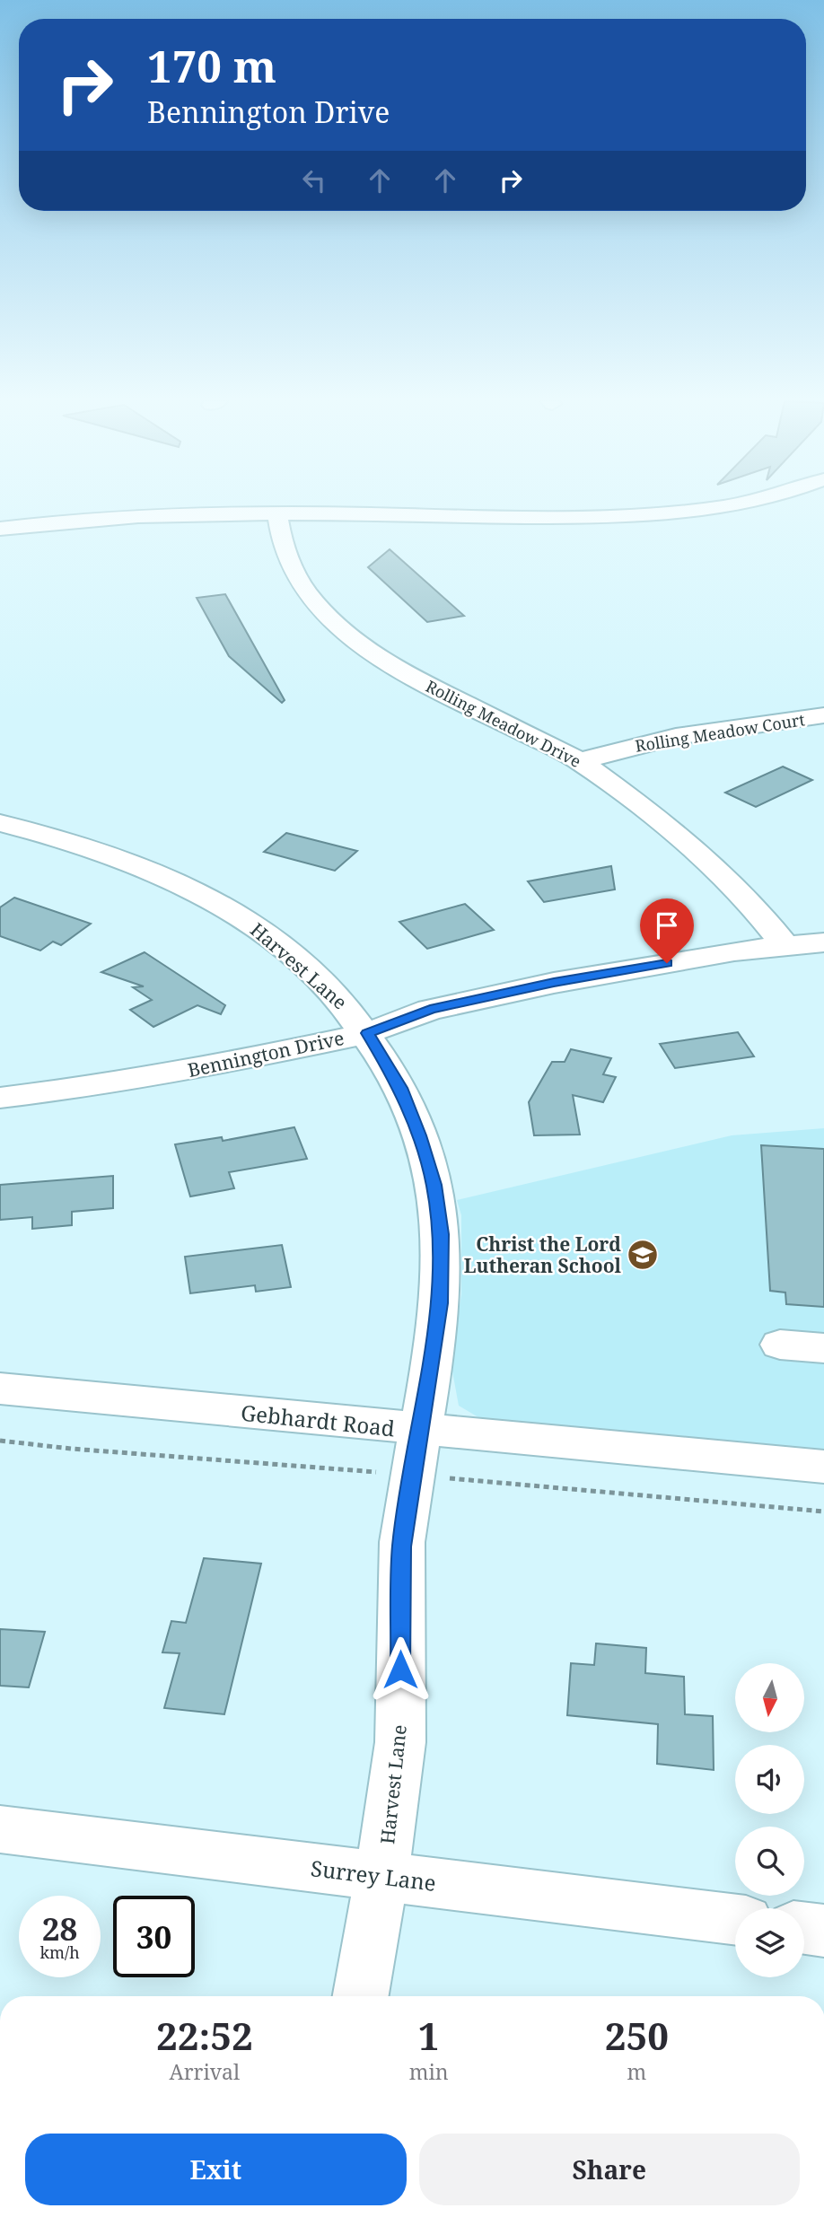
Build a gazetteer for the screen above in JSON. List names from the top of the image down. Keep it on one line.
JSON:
{"streets":{"street":["Rolling Meadow Drive","Rolling Meadow Court","Harvest Lane","Bennington Drive","Gebhardt Road","Surrey Lane"]},"crossings":[["Rolling Meadow Drive","Rolling Meadow Court"],["Rolling Meadow Drive","Bennington Drive"],["Harvest Lane","Bennington Drive"],["Harvest Lane","Gebhardt Road"],["Harvest Lane","Surrey Lane"]],"places":{"school or university":["Christ the Lord Lutheran School"]},"north":"bottom","page":{"turn":["170 m","Bennington Drive"],"speed":"28 km/h","limit":"30","eta":["22:52","Arrival","1","min","250","m"],"buttons":["Exit","Share"]}}
